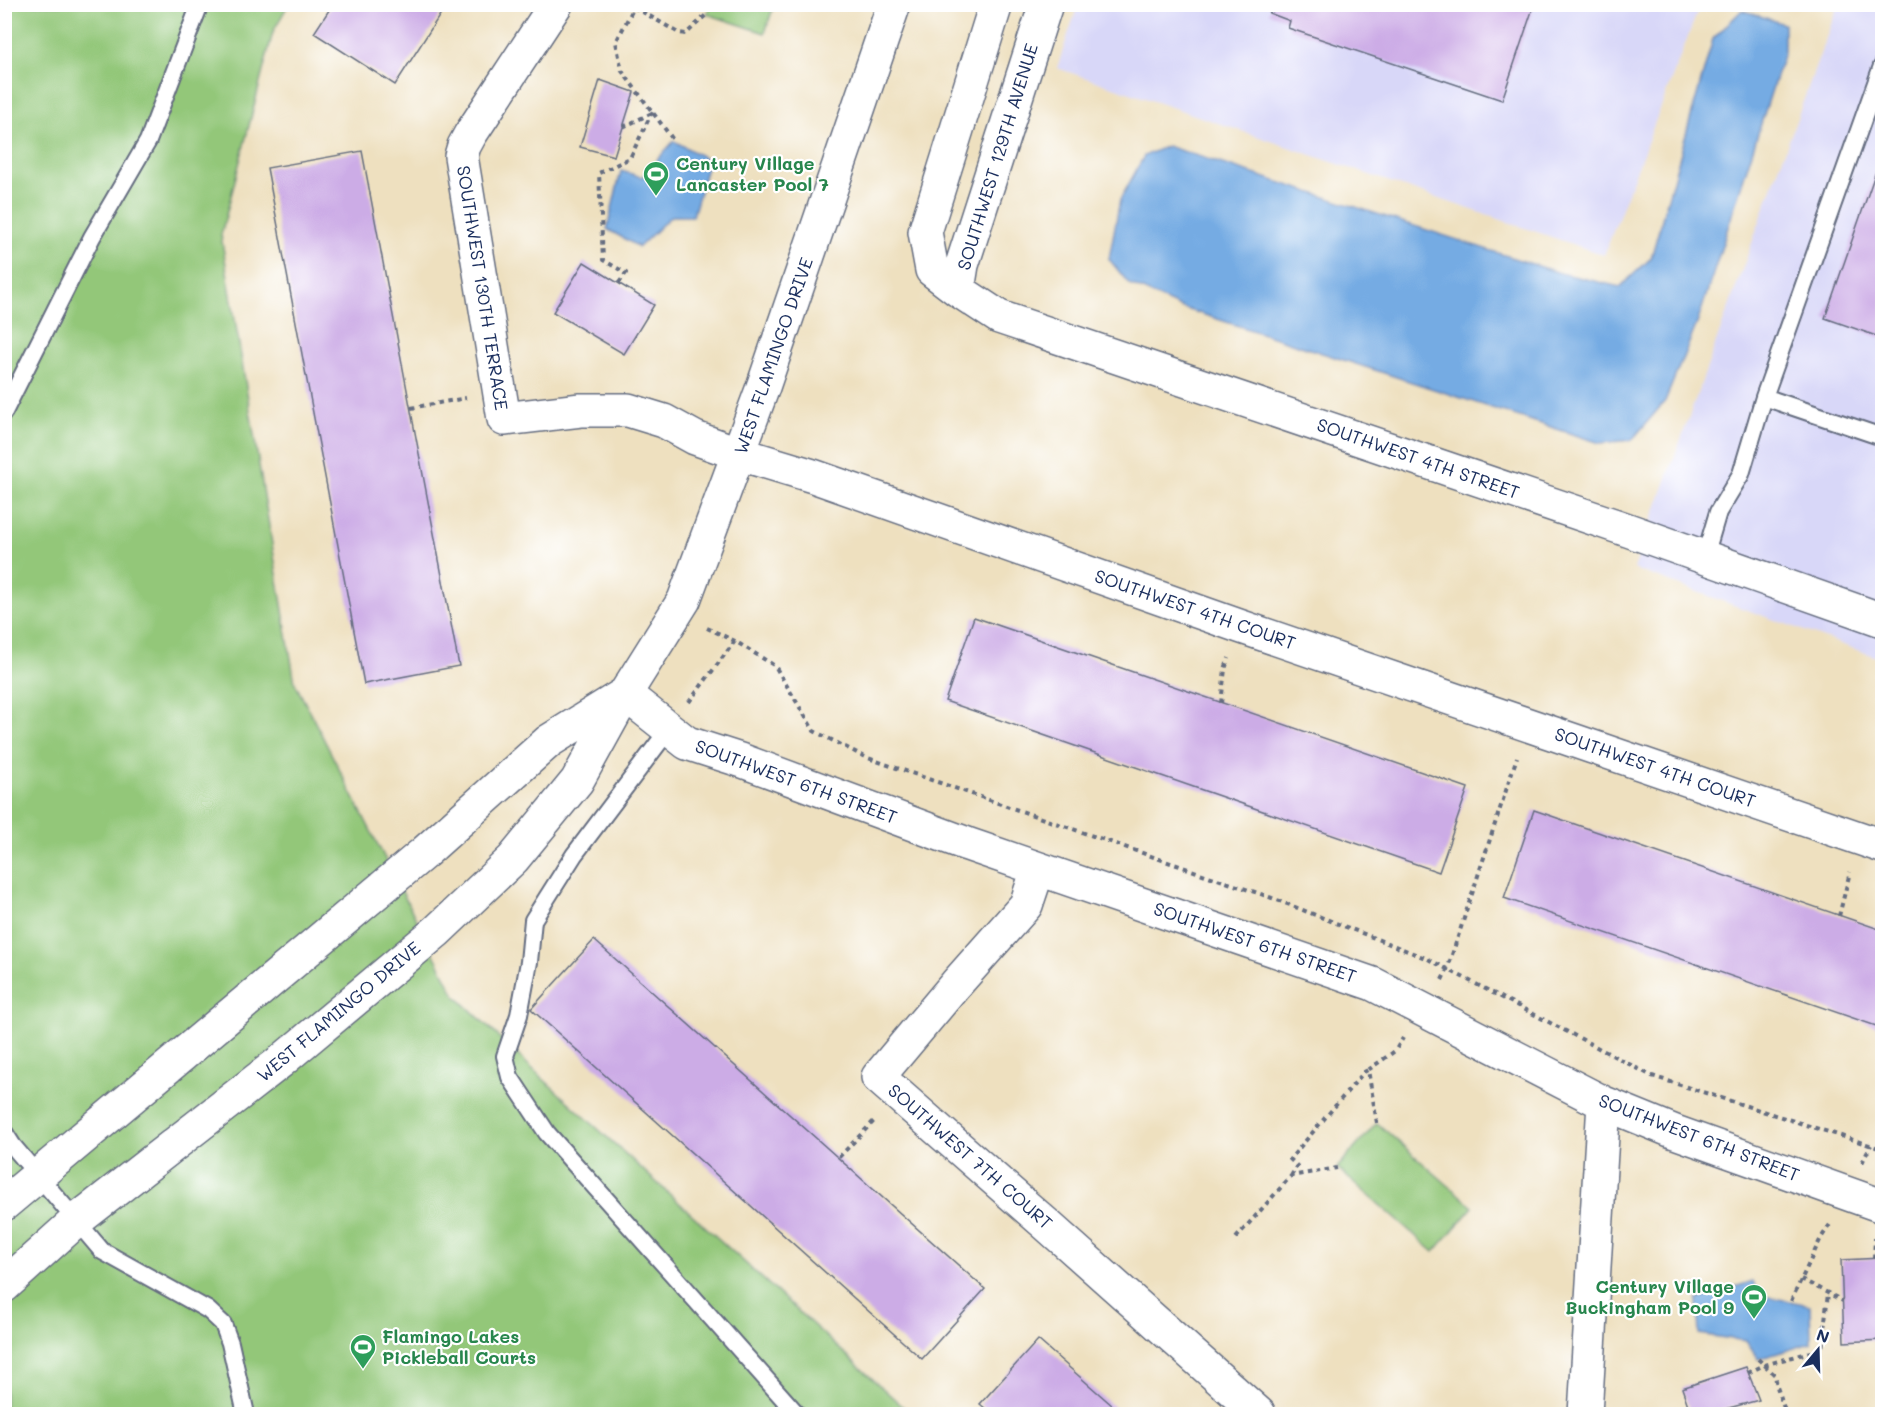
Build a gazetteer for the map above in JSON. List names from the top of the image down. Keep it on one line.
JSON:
{"streets":{"street":["SOUTHWEST 129TH AVENUE","SOUTHWEST 130TH TERRACE","WEST FLAMINGO DRIVE","SOUTHWEST 4TH STREET","SOUTHWEST 4TH COURT","SOUTHWEST 6TH STREET","SOUTHWEST 7TH COURT"]},"crossings":[["SOUTHWEST 129TH AVENUE","SOUTHWEST 4TH STREET"],["SOUTHWEST 130TH TERRACE","SOUTHWEST 4TH COURT"],["WEST FLAMINGO DRIVE","SOUTHWEST 4TH COURT"],["WEST FLAMINGO DRIVE","SOUTHWEST 6TH STREET"],["SOUTHWEST 6TH STREET","SOUTHWEST 7TH COURT"]],"places":{"sports":["Century Village Lancaster Pool 7","Century Village Buckingham Pool 9","Flamingo Lakes Pickleball Courts"]},"north":"top"}
